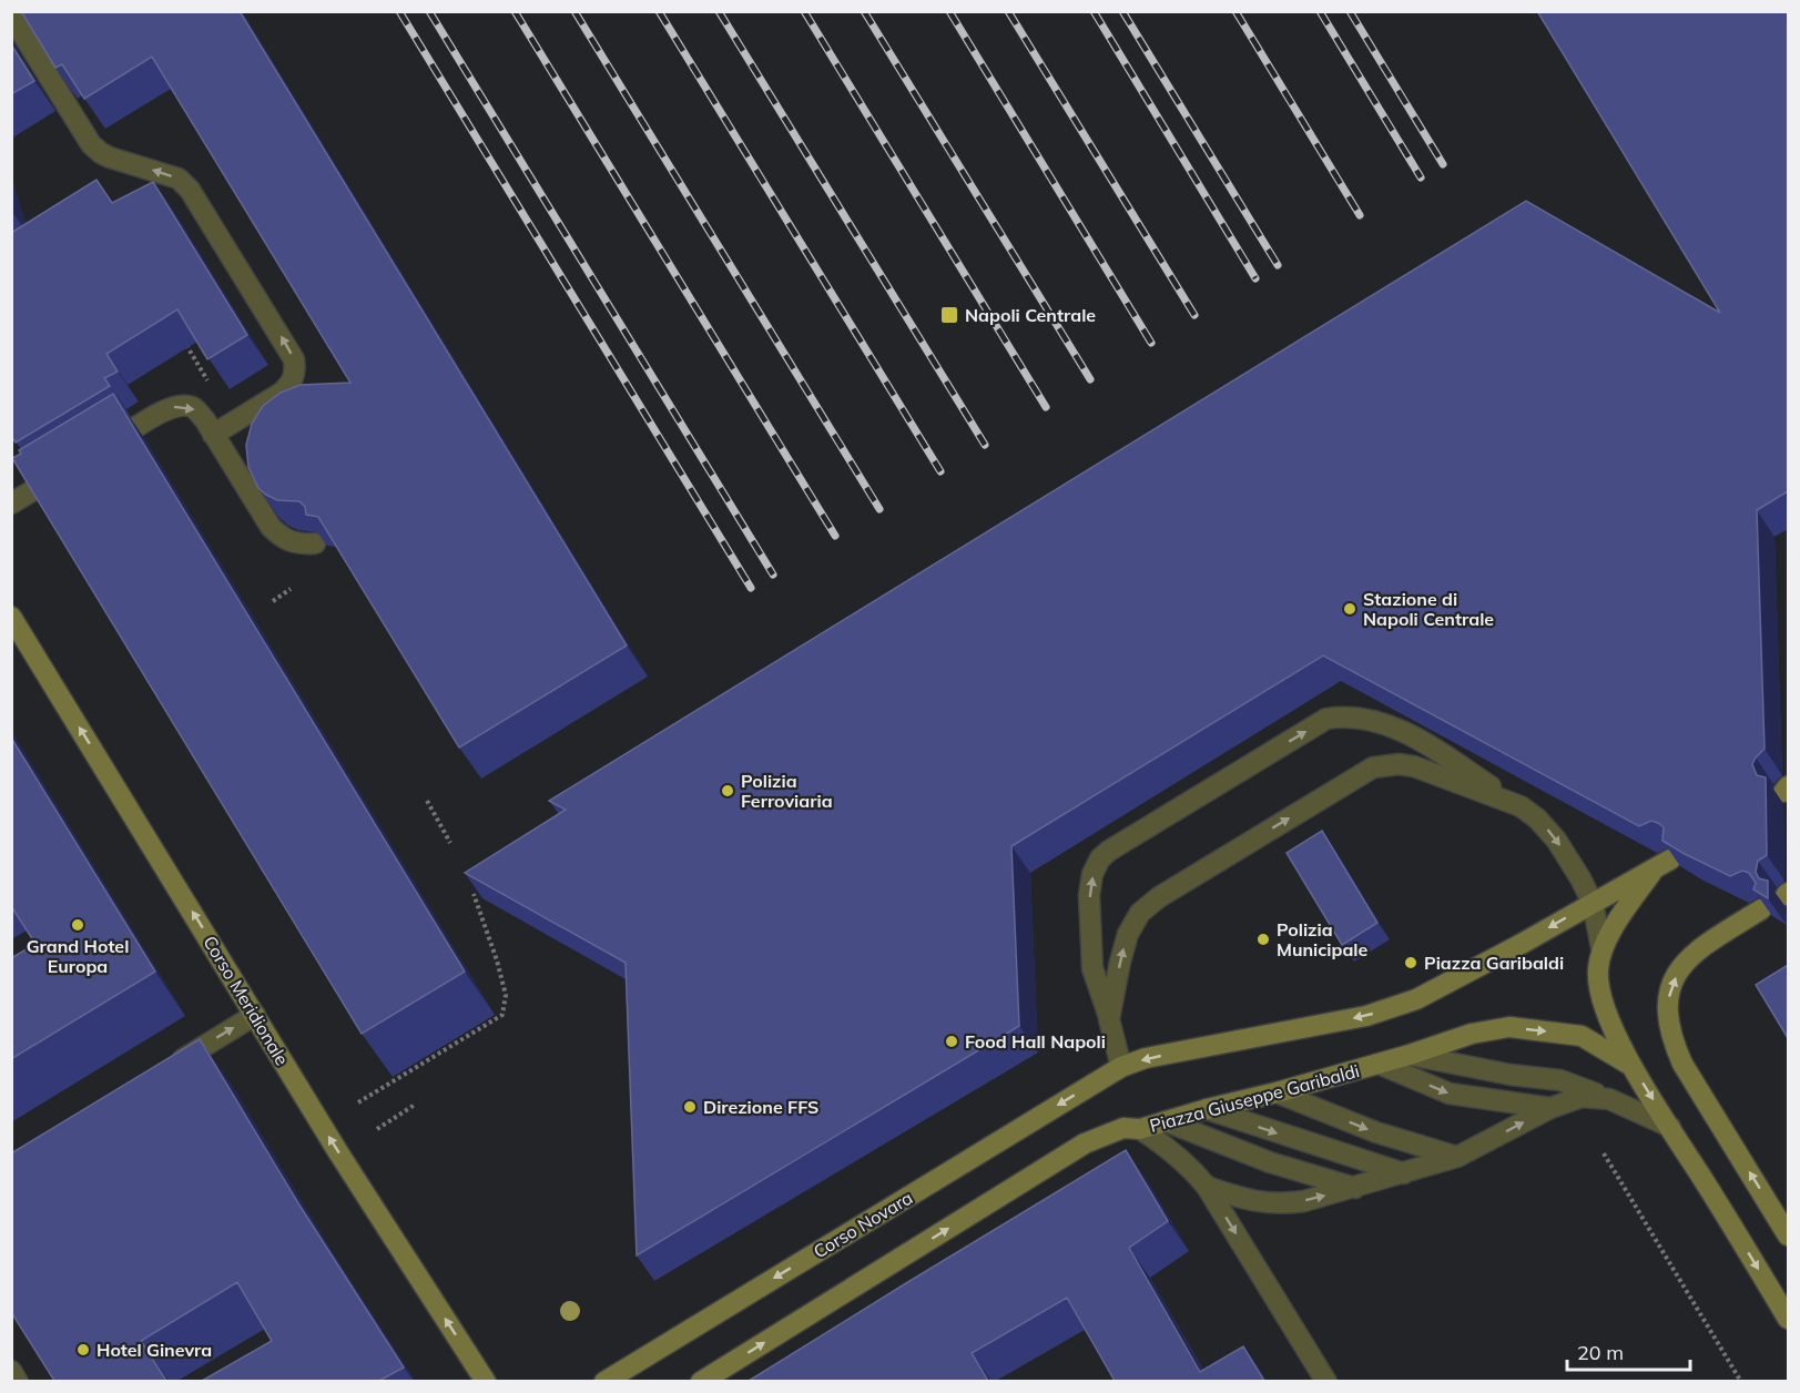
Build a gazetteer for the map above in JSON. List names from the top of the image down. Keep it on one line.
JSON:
{"streets":{"main road":["Corso Meridionale","Piazza Giuseppe Garibaldi","Corso Novara"]},"crossings":[["Piazza Giuseppe Garibaldi","Corso Novara"]],"one_way":["Corso Meridionale"],"places":{"transit":["Napoli Centrale"],"other":["Stazione di Napoli Centrale","Polizia Ferroviaria","Grand Hotel Europa","Polizia Municipale","Piazza Garibaldi","Food Hall Napoli","Direzione FFS","Hotel Ginevra"]},"scale_bar":"20 m"}
